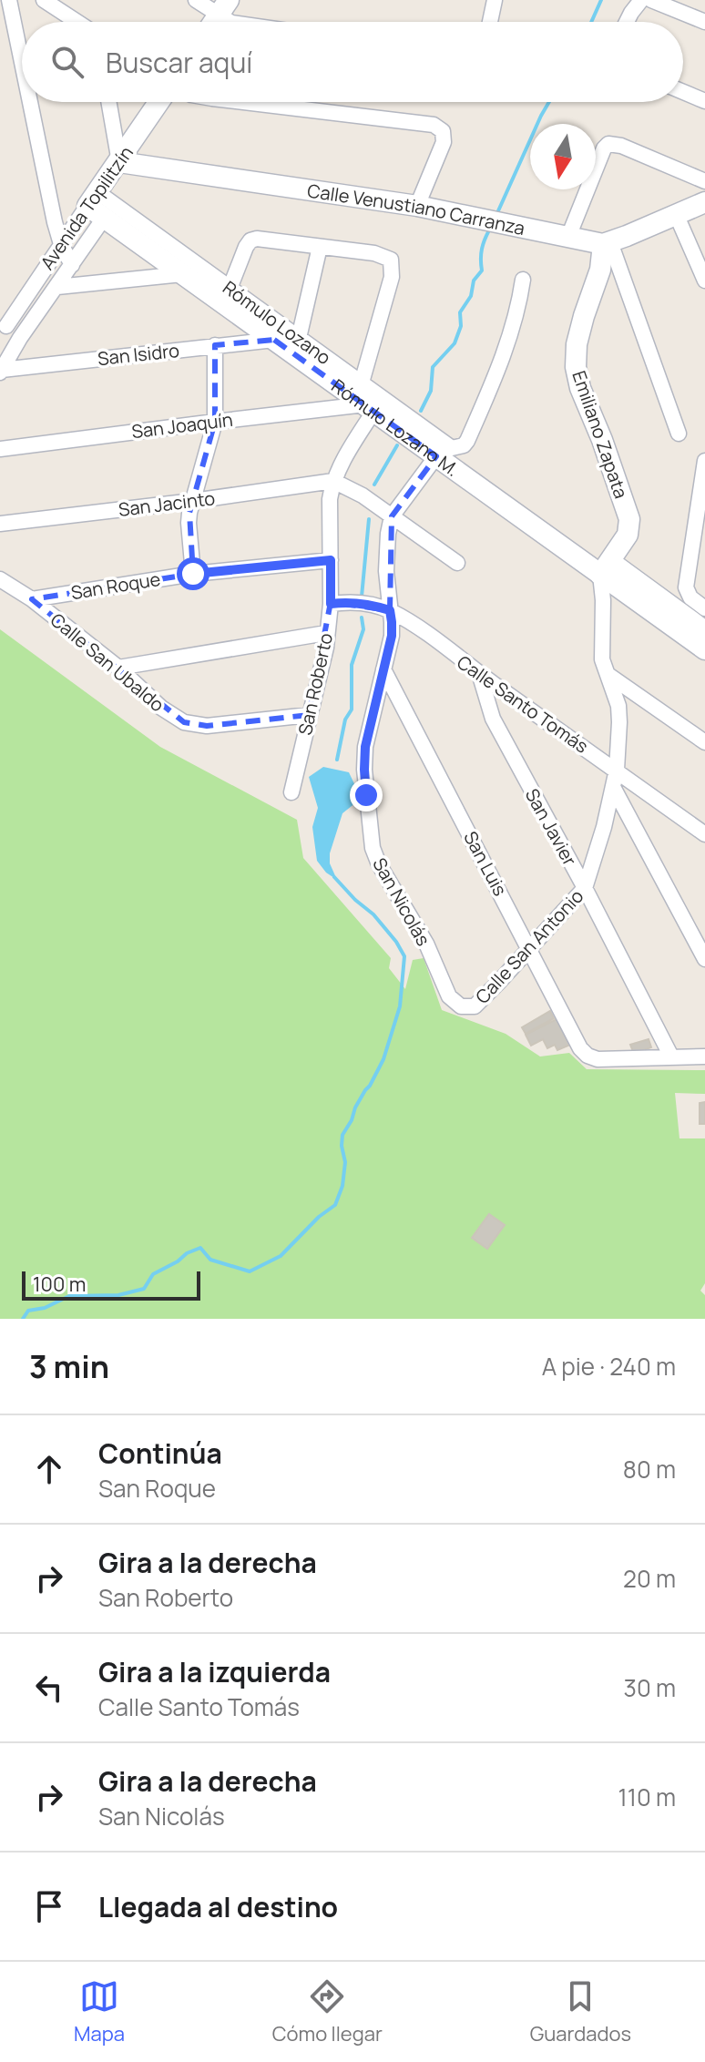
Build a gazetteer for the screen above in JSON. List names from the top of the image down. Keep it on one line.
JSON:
{"streets":{"street":["Avenida Topilitzín","Calle Venustiano Carranza","Rómulo Lozano","San Isidro","San Joaquín","Rómulo Lozano M.","Emiliano Zapata","San Jacinto","San Roque","Calle San Ubaldo","San Roberto","Calle Santo Tomás","San Javier","San Luis","San Nicolás","Calle San Antonio"]},"crossings":[["Avenida Topilitzín","Calle Venustiano Carranza"],["Avenida Topilitzín","Rómulo Lozano"],["Avenida Topilitzín","Rómulo Lozano M."],["Calle Venustiano Carranza","Emiliano Zapata"],["Rómulo Lozano","Rómulo Lozano M."],["San Isidro","Rómulo Lozano M."],["San Joaquín","Rómulo Lozano M."],["San Joaquín","San Roberto"],["Rómulo Lozano M.","Emiliano Zapata"],["Rómulo Lozano M.","San Roberto"],["Rómulo Lozano M.","San Nicolás"],["Rómulo Lozano M.","Calle San Antonio"],["Emiliano Zapata","Calle San Antonio"],["San Jacinto","San Roberto"],["San Roque","Calle San Ubaldo"],["San Roque","San Roberto"],["Calle San Ubaldo","San Roberto"],["San Roberto","Calle Santo Tomás"],["Calle Santo Tomás","San Javier"],["Calle Santo Tomás","San Nicolás"],["Calle Santo Tomás","Calle San Antonio"],["San Javier","San Luis"],["San Javier","Calle San Antonio"],["San Luis","San Nicolás"],["San Luis","Calle San Antonio"],["San Nicolás","Calle San Antonio"]],"scale_bar":"100 m","north":"bottom","page":{"search":"Buscar aquí","scale":"100 m","heading":["3 min","A pie · 240 m"],"list":[["Continúa","San Roque","80 m"],["Gira a la derecha","San Roberto","20 m"],["Gira a la izquierda","Calle Santo Tomás","30 m"],["Gira a la derecha","San Nicolás","110 m"],"Llegada al destino"],"nav":["Mapa","Cómo llegar","Guardados"]}}
